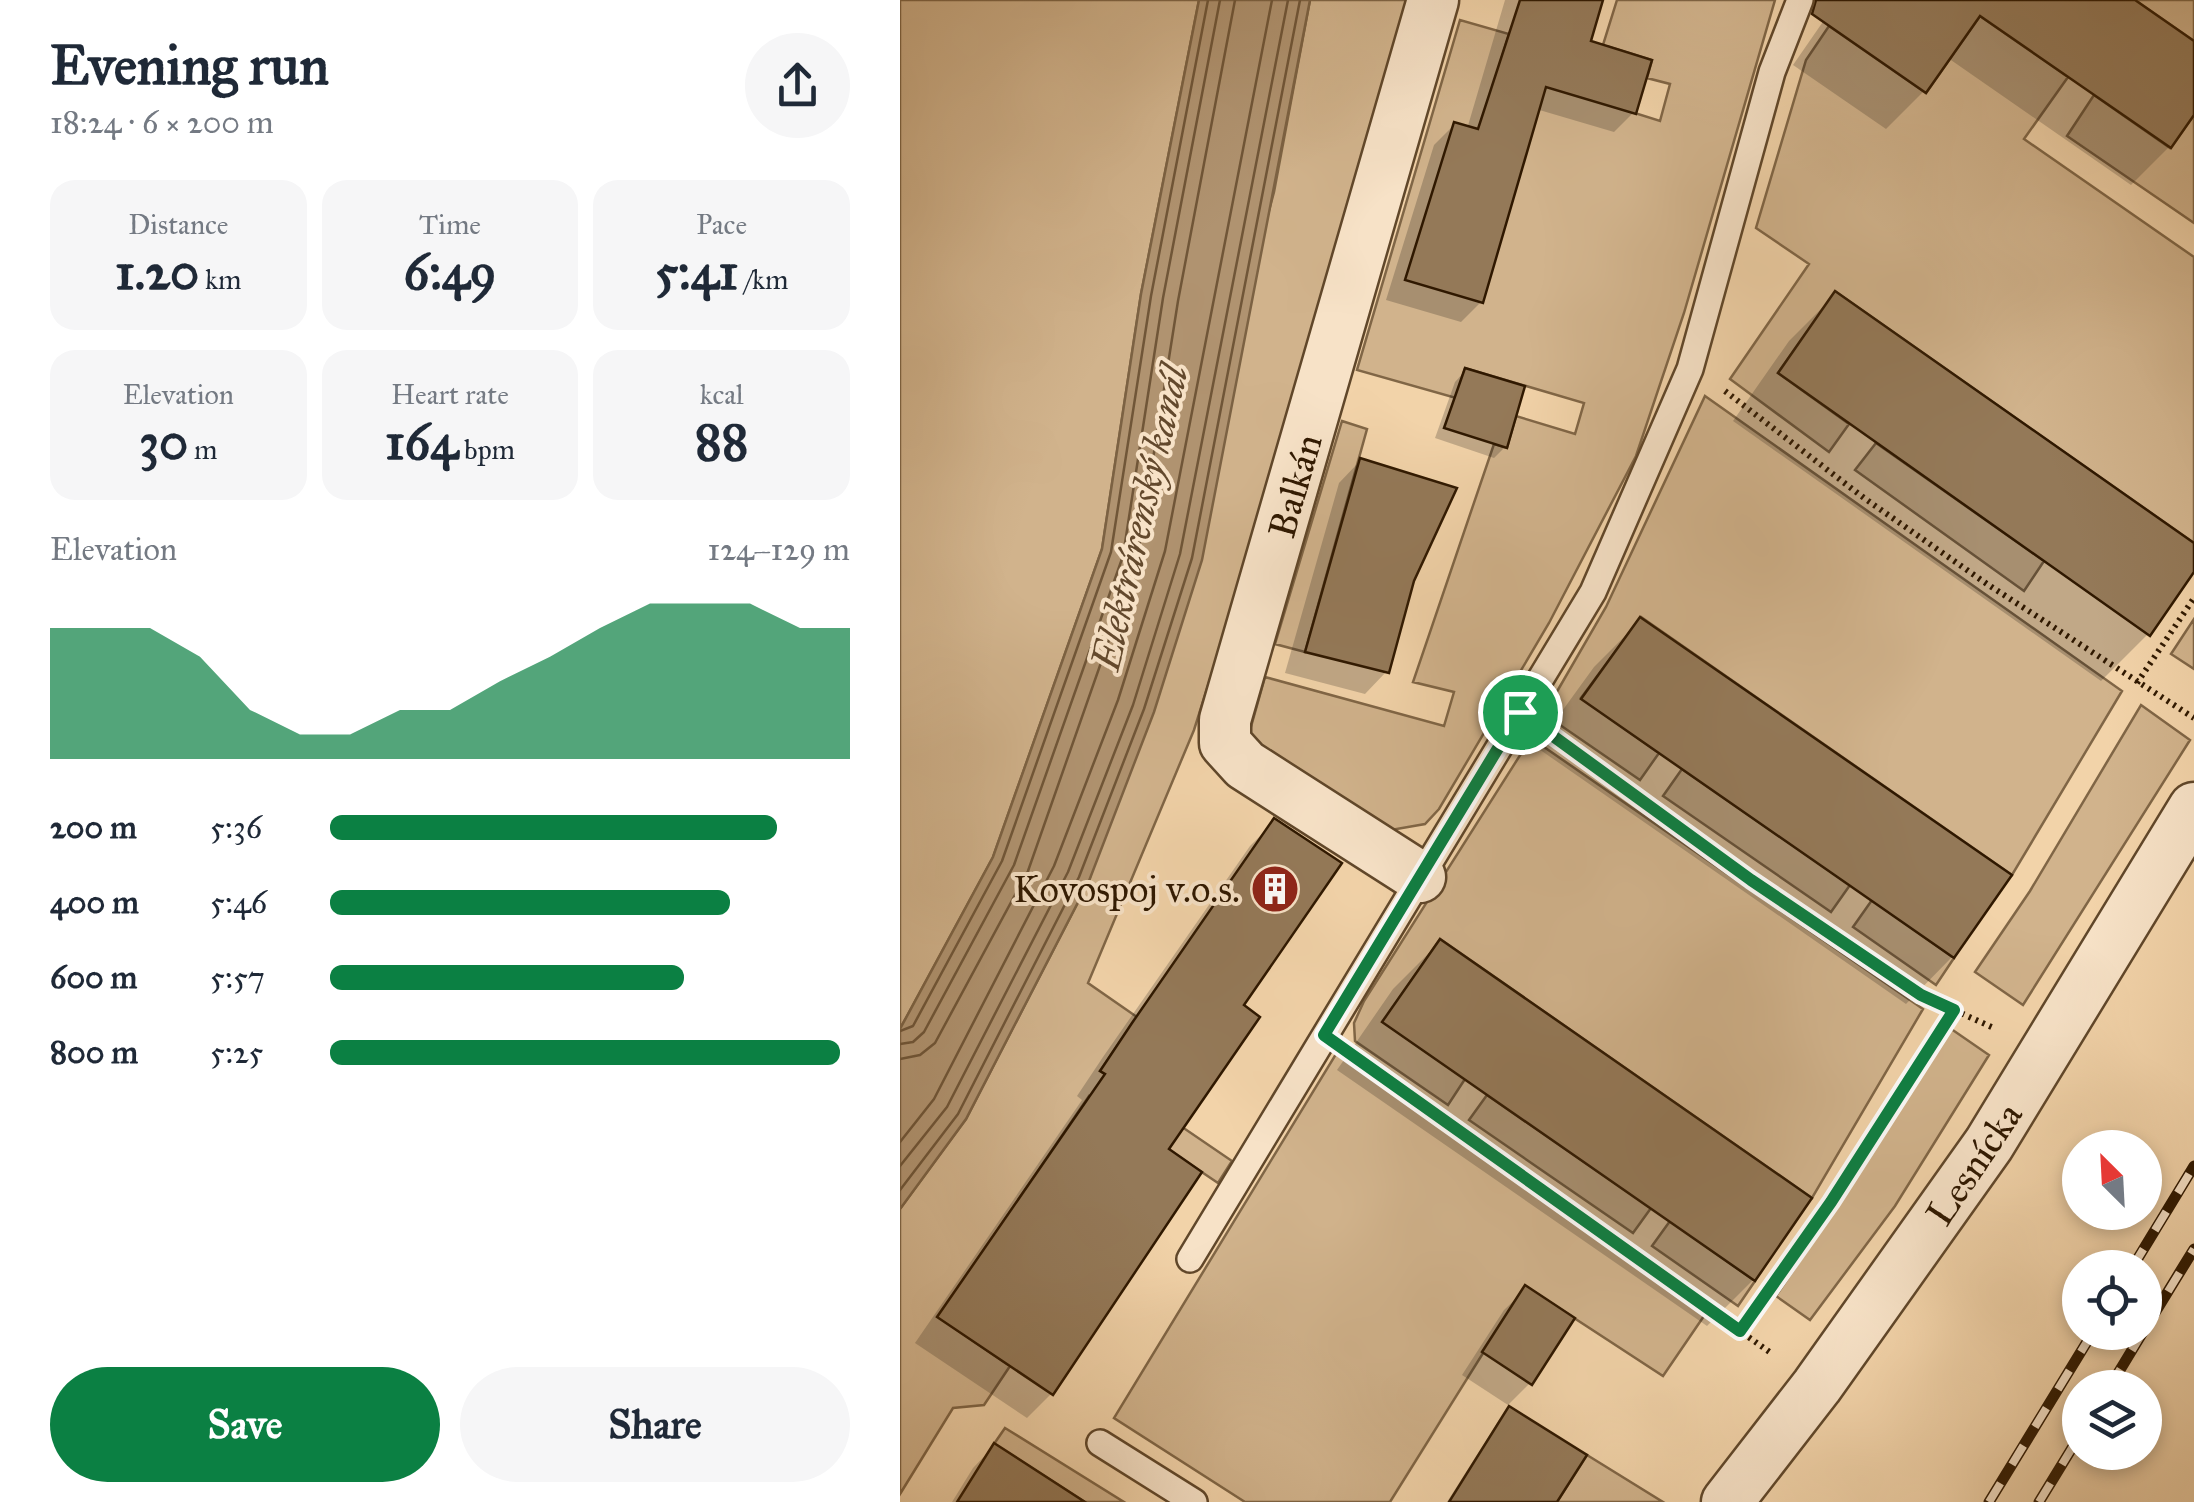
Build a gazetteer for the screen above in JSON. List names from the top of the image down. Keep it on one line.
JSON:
{"streets":{"street":["Balkán","Lesnícka"]},"water":["Elektrárenský kanál"],"places":{"building":["Kovospoj v.o.s."]},"north":"top left","page":{"heading":["Evening run","18:24 · 6 × 200 m"],"stats":[["Distance","1.20 km"],["Time","6:49"],["Pace","5:41 /km"],["Elevation","30 m"],["Heart rate","164 bpm"],["kcal","88"]],"chart":["Elevation","124–129 m"],"list":[{"name":"200 m","note":"5:36"},{"name":"400 m","note":"5:46"},{"name":"600 m","note":"5:57"},{"name":"800 m","note":"5:25"}],"buttons":["Save","Share"]}}
